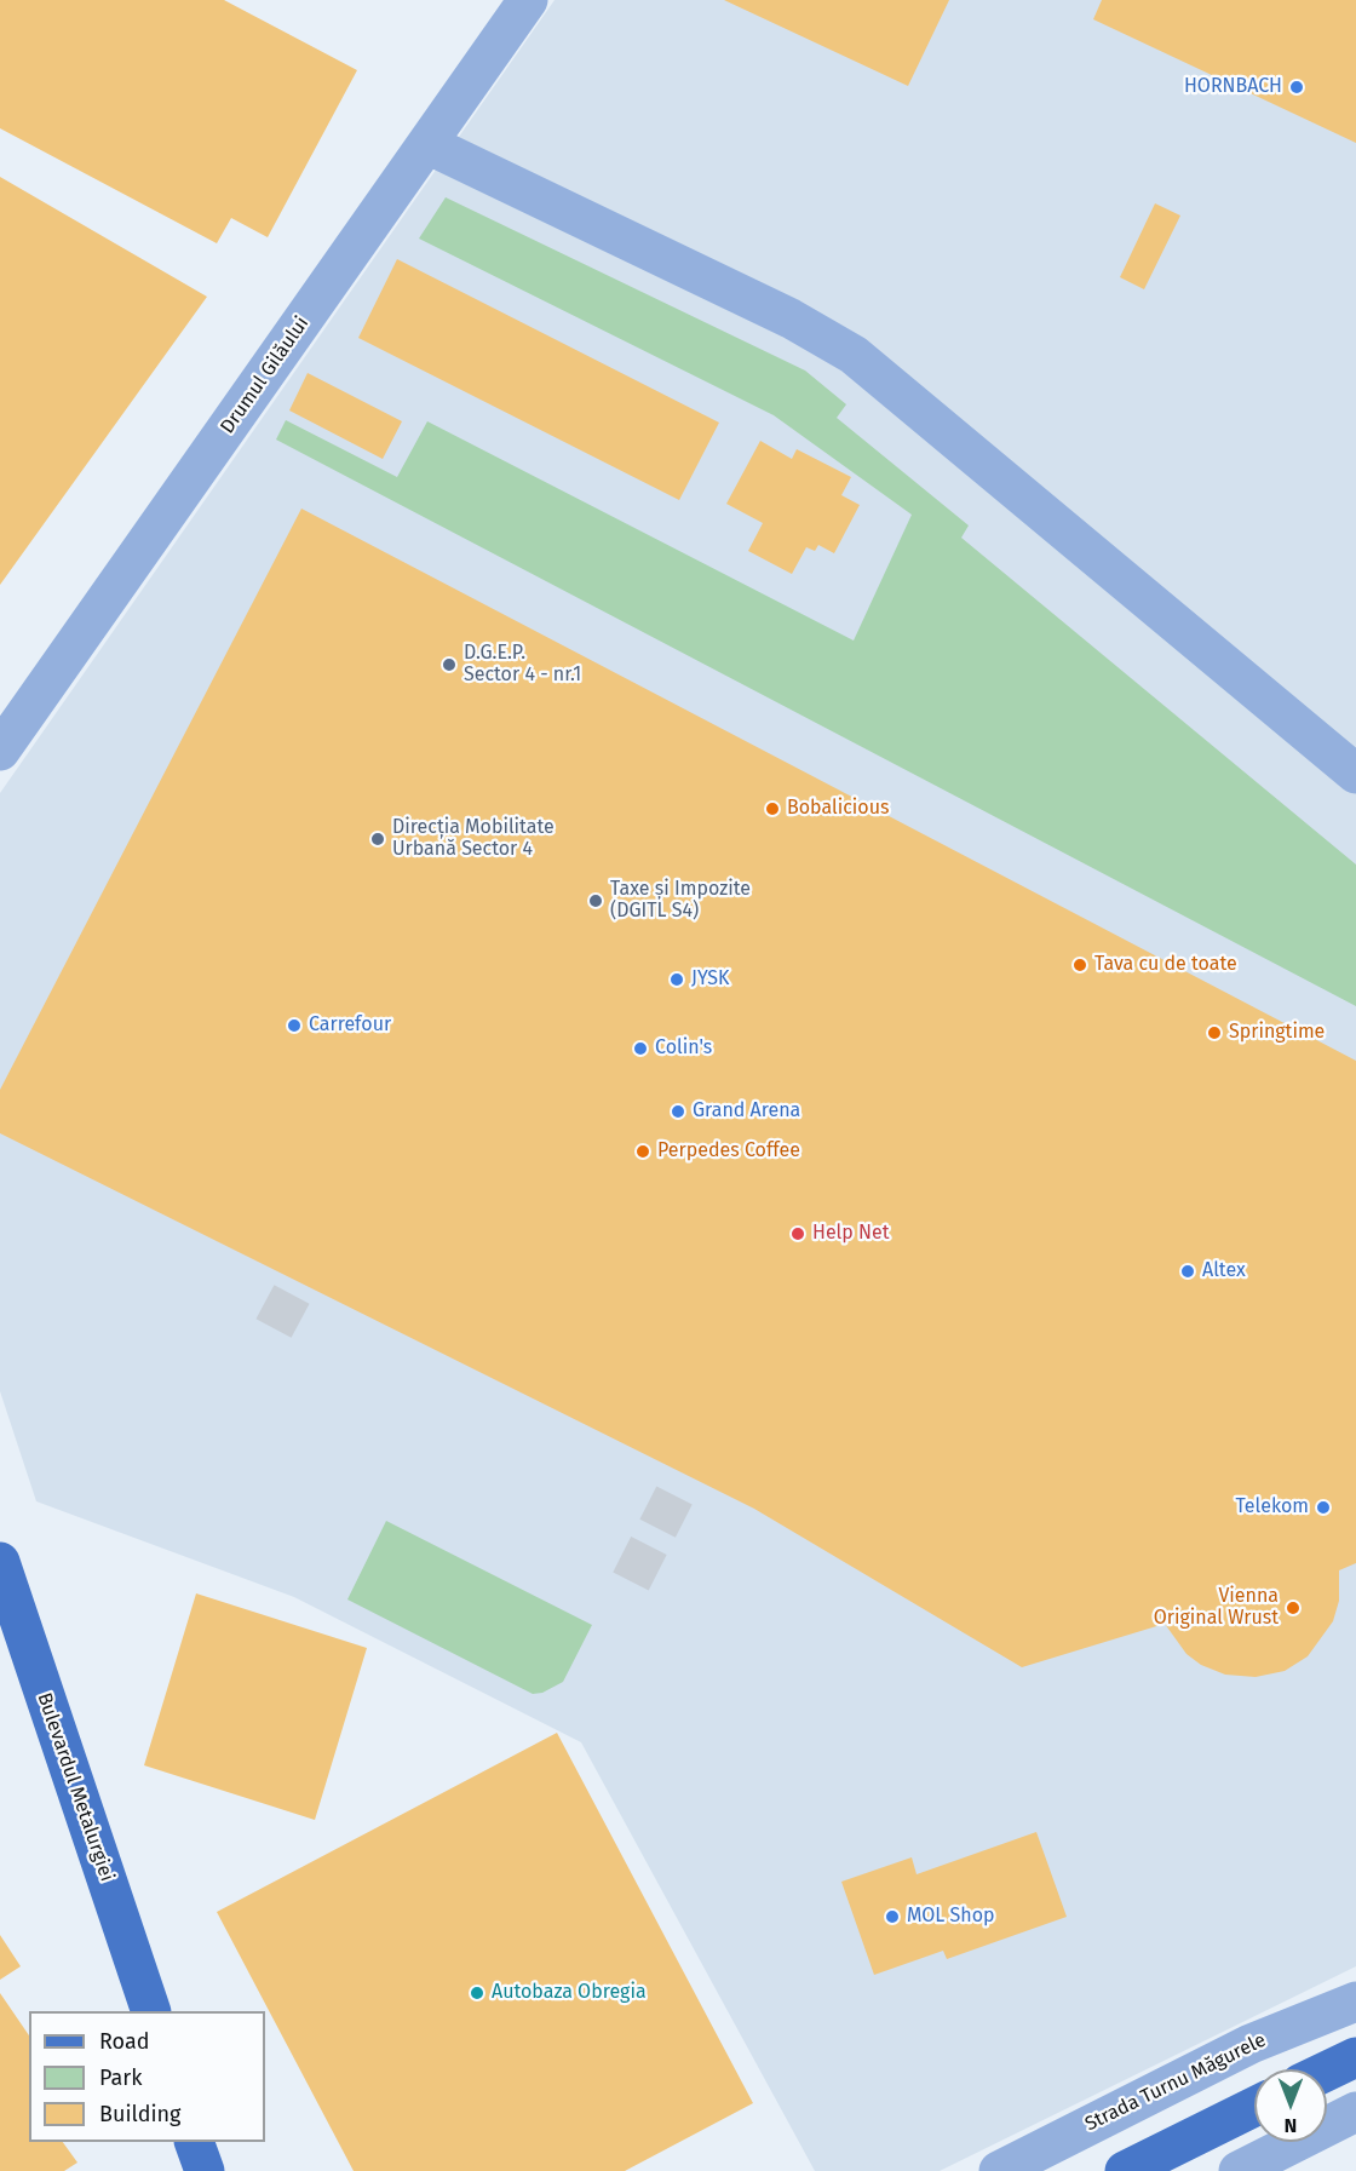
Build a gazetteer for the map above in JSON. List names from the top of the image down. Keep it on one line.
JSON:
{"streets":{"main road":["Bulevardul Metalurgiei"],"street":["Drumul Gilăului","Strada Turnu Măgurele"]},"places":["HORNBACH","D.G.E.P. Sector 4 - nr.1","Bobalicious","Direcția Mobilitate Urbană Sector 4","Taxe și Impozite (DGITL S4)","Tava cu de toate","JYSK","Carrefour","Springtime","Colin's","Grand Arena","Perpedes Coffee","Help Net","Altex","Telekom","Vienna Original Wrust","MOL Shop","Autobaza Obregia"],"legend":["Road","Park","Building"],"north":"bottom"}
